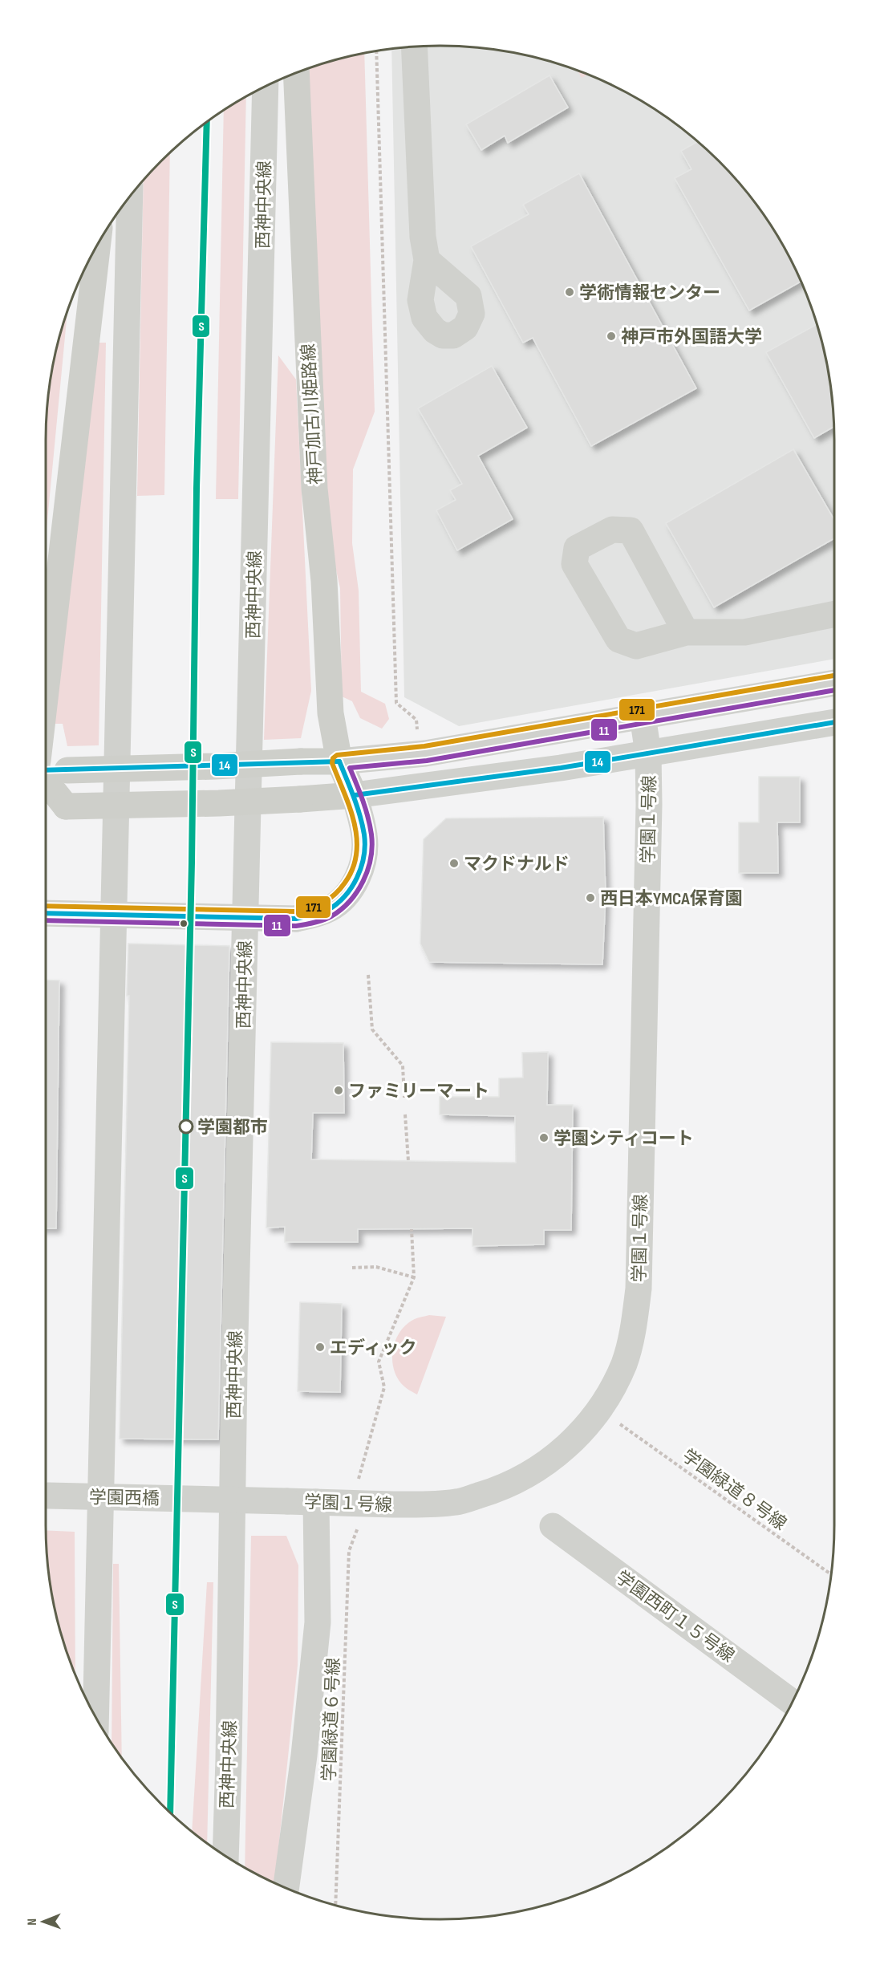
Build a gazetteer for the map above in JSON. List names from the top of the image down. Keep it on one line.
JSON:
{"streets":{"main road":["神戸加古川姫路線"],"street":["西神中央線","学園１号線","学園西橋","学園西町１５号線"],"path":["学園緑道８号線","学園緑道６号線"]},"crossings":[["学園１号線","学園西橋"]],"places":["学術情報センター","神戸市外国語大学","マクドナルド","西日本YMCA保育園","ファミリーマート","学園都市","学園シティコート","エディック"],"lines":["transit line S","transit line 171","transit line 11","transit line 14"],"north":"left"}
